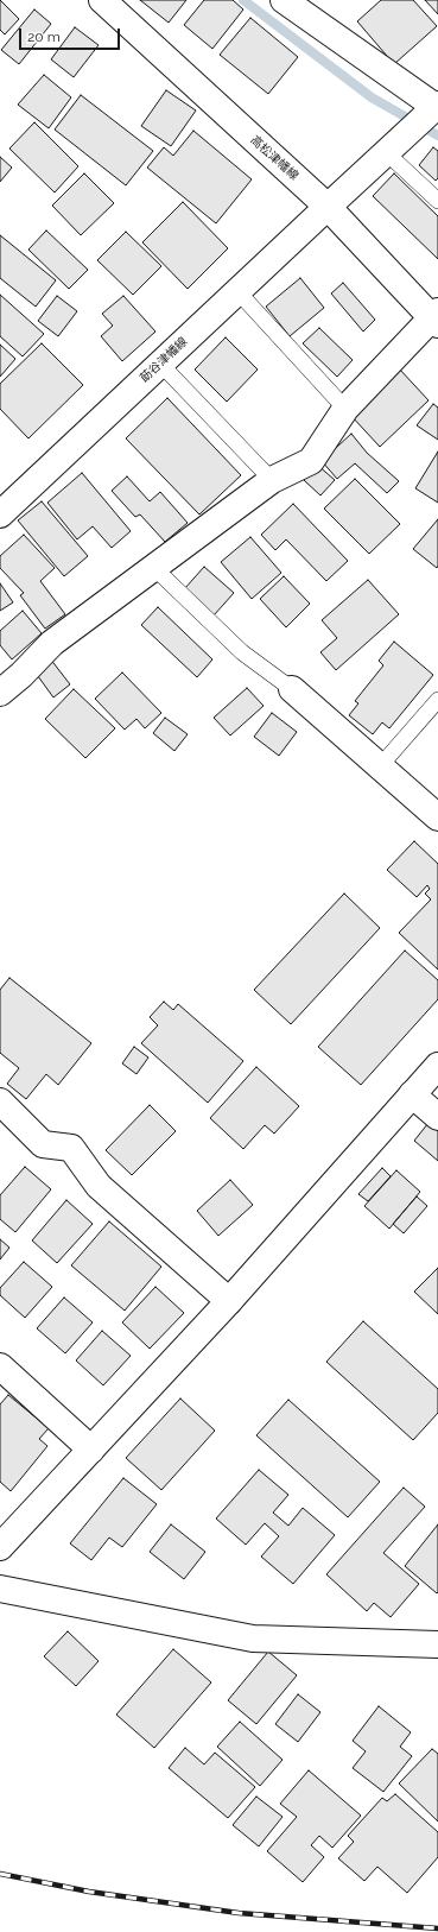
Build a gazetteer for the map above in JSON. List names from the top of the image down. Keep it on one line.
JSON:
{"streets":{"street":["高松津幡線","莇谷津幡線"]},"crossings":[["高松津幡線","莇谷津幡線"]],"scale_bar":"20 m"}
